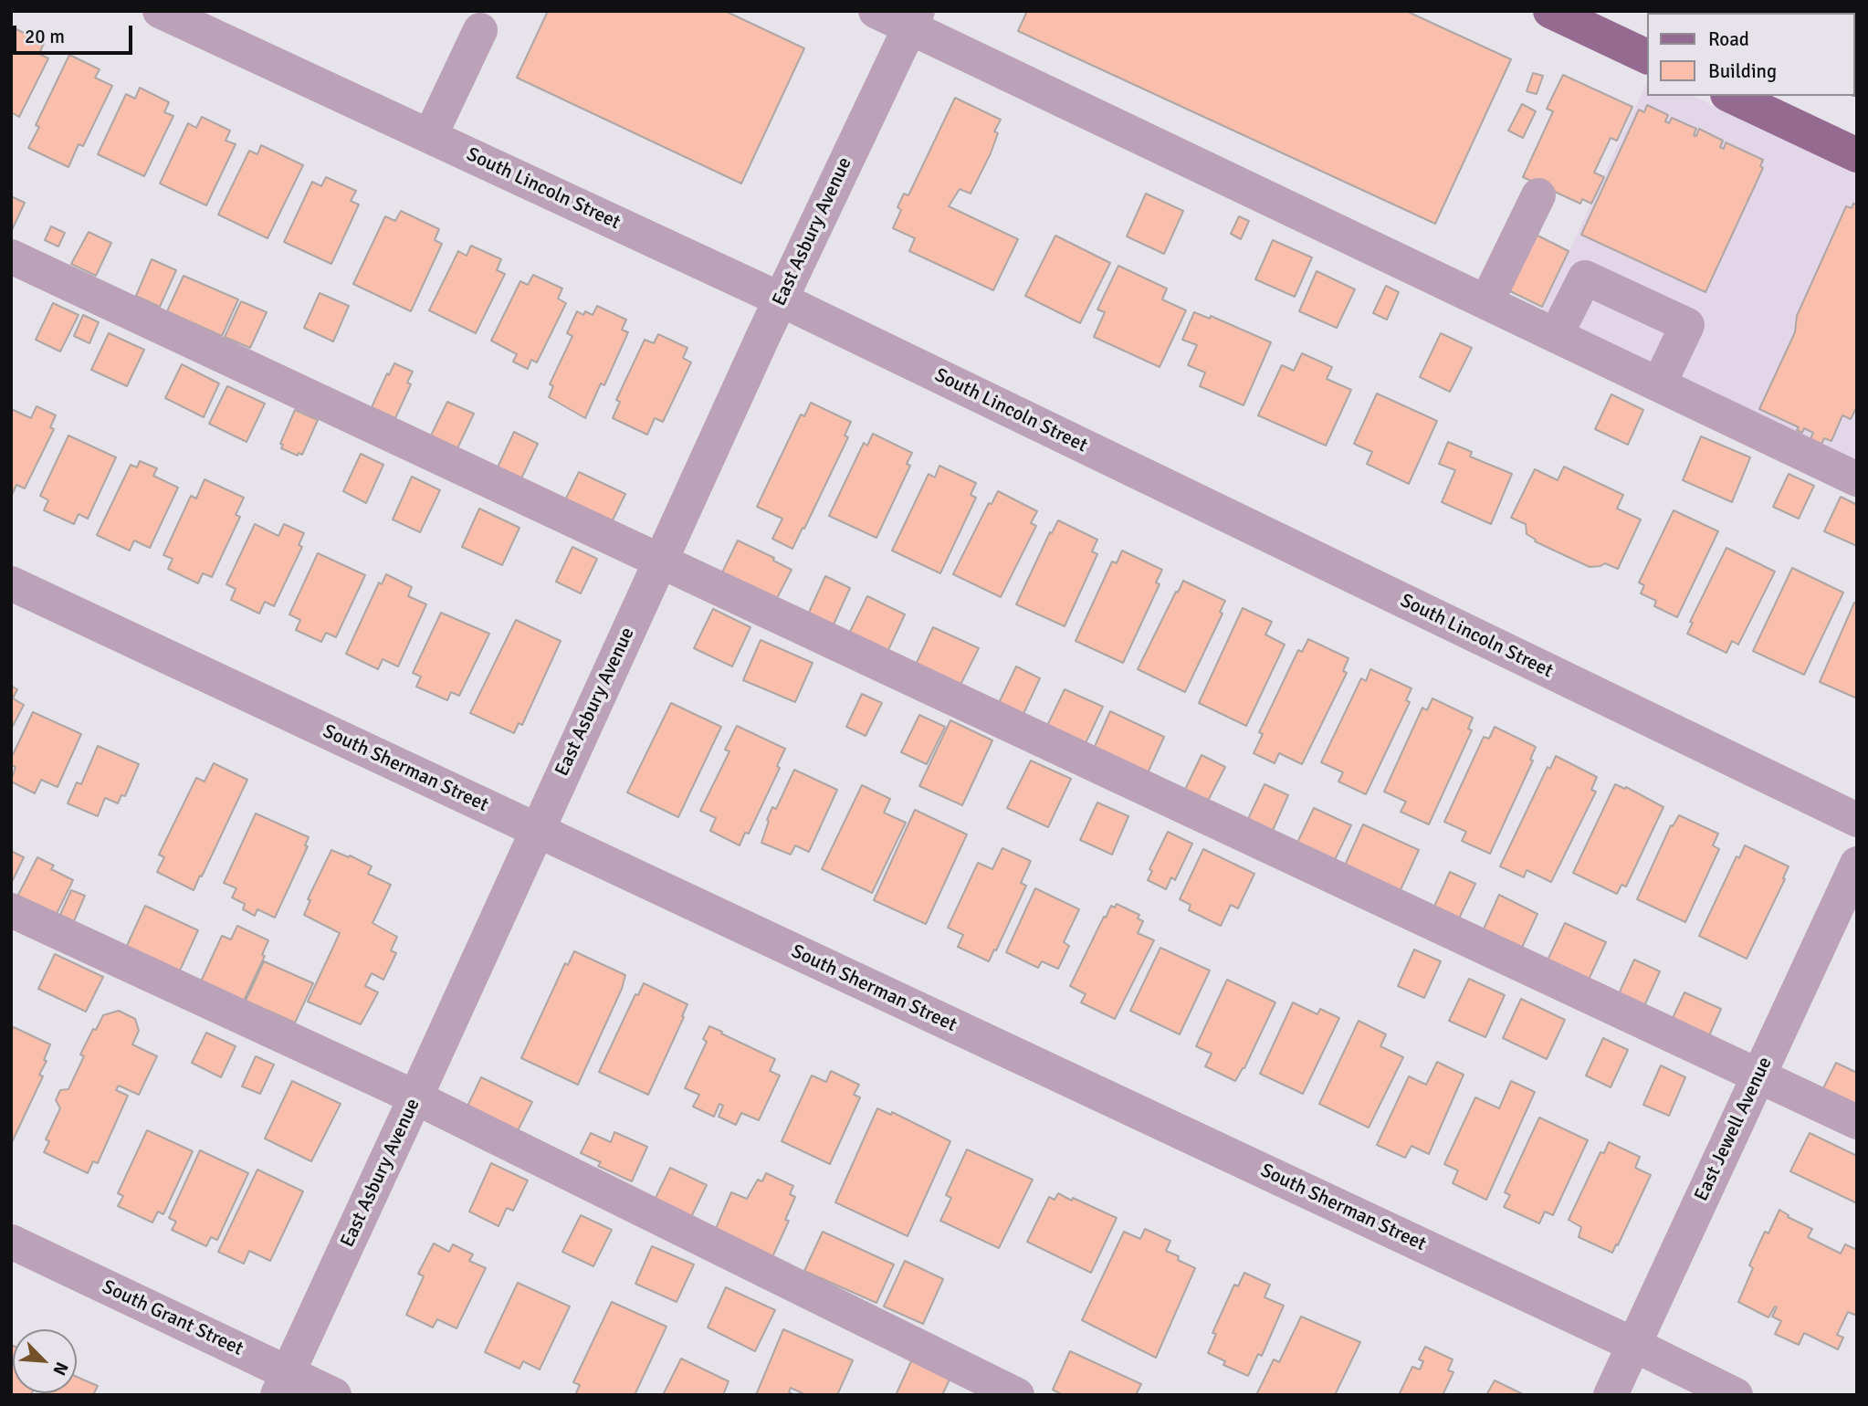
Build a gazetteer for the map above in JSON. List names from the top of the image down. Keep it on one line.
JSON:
{"streets":{"street":["South Lincoln Street","East Asbury Avenue","South Sherman Street","East Jewell Avenue","South Grant Street"]},"crossings":[["South Lincoln Street","East Asbury Avenue"],["East Asbury Avenue","South Sherman Street"],["East Asbury Avenue","South Grant Street"],["South Sherman Street","East Jewell Avenue"]],"legend":["Road","Building"],"scale_bar":"20 m","north":"bottom right"}
